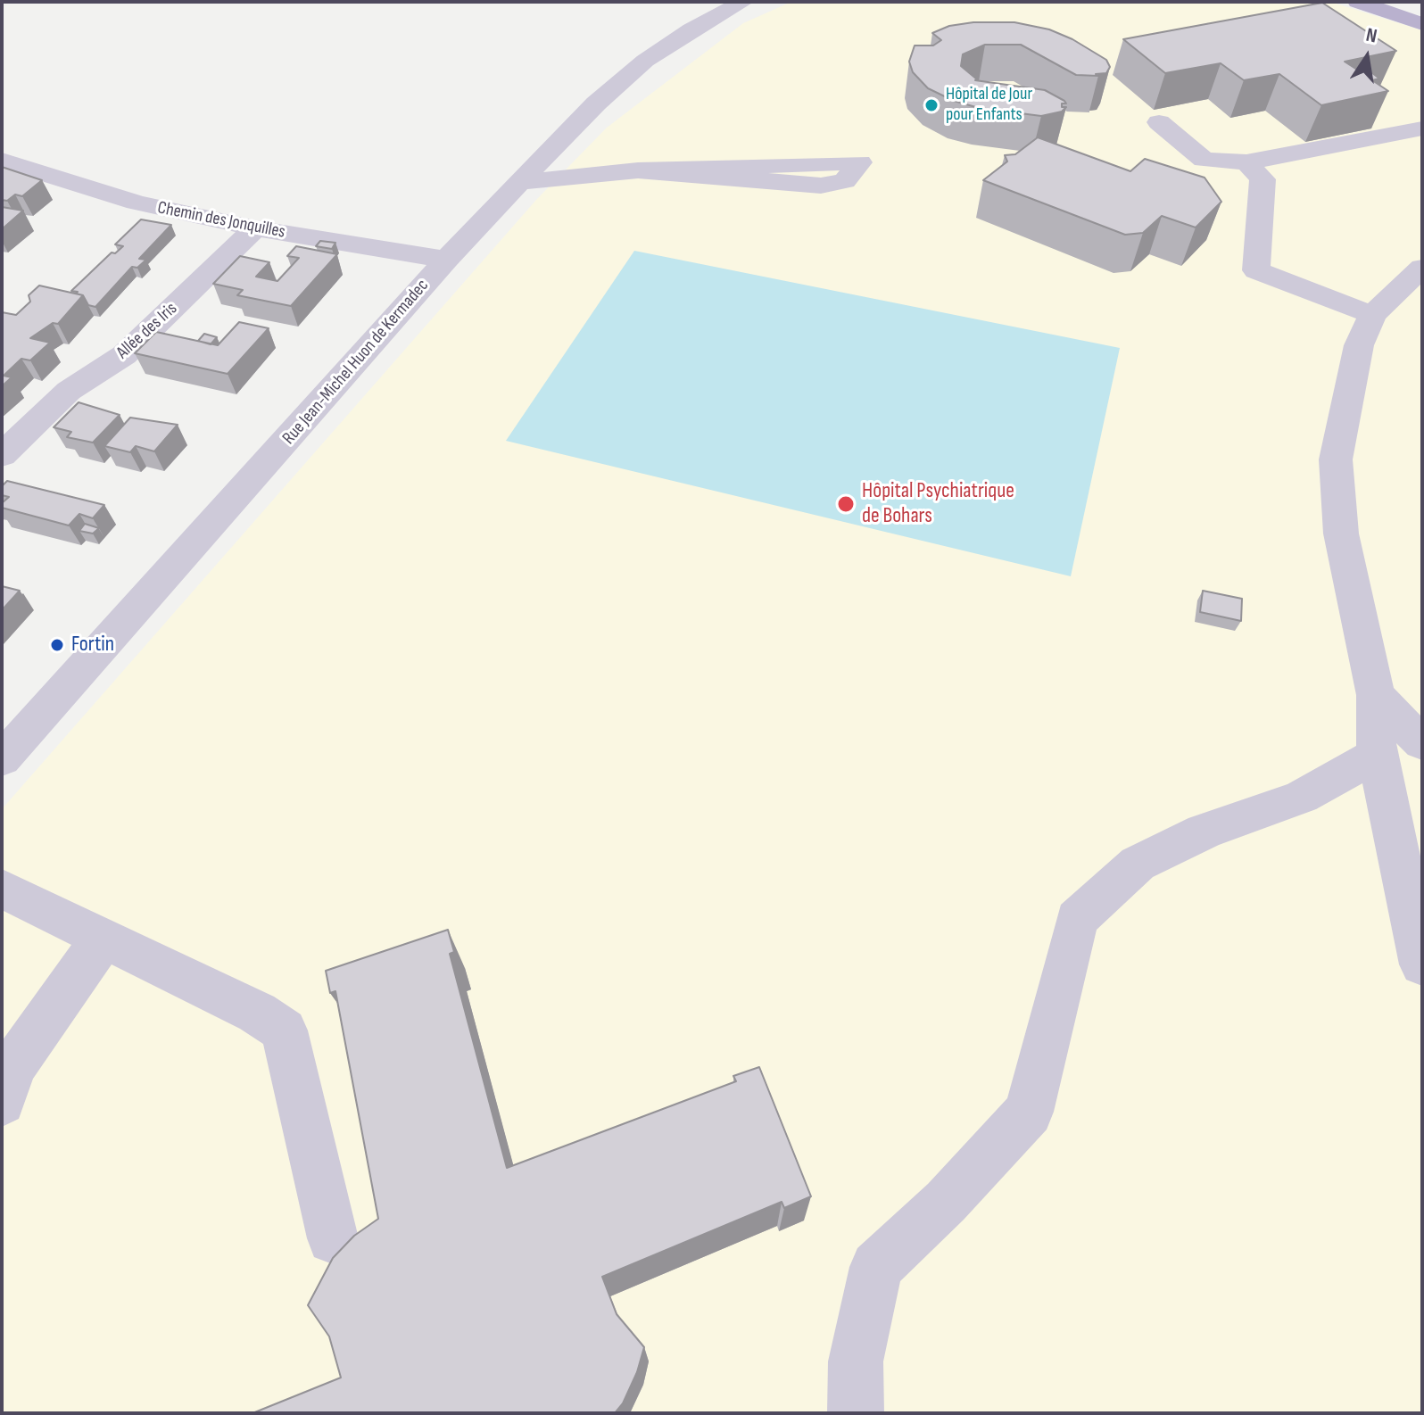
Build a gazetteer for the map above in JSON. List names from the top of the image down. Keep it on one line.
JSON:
{"streets":{"street":["Chemin des Jonquilles","Allée des Iris","Rue Jean-Michel Huon de Kermadec"]},"crossings":[["Chemin des Jonquilles","Allée des Iris"],["Chemin des Jonquilles","Rue Jean-Michel Huon de Kermadec"]],"places":["Hôpital de Jour pour Enfants","Hôpital Psychiatrique de Bohars","Fortin"],"north":"top"}
